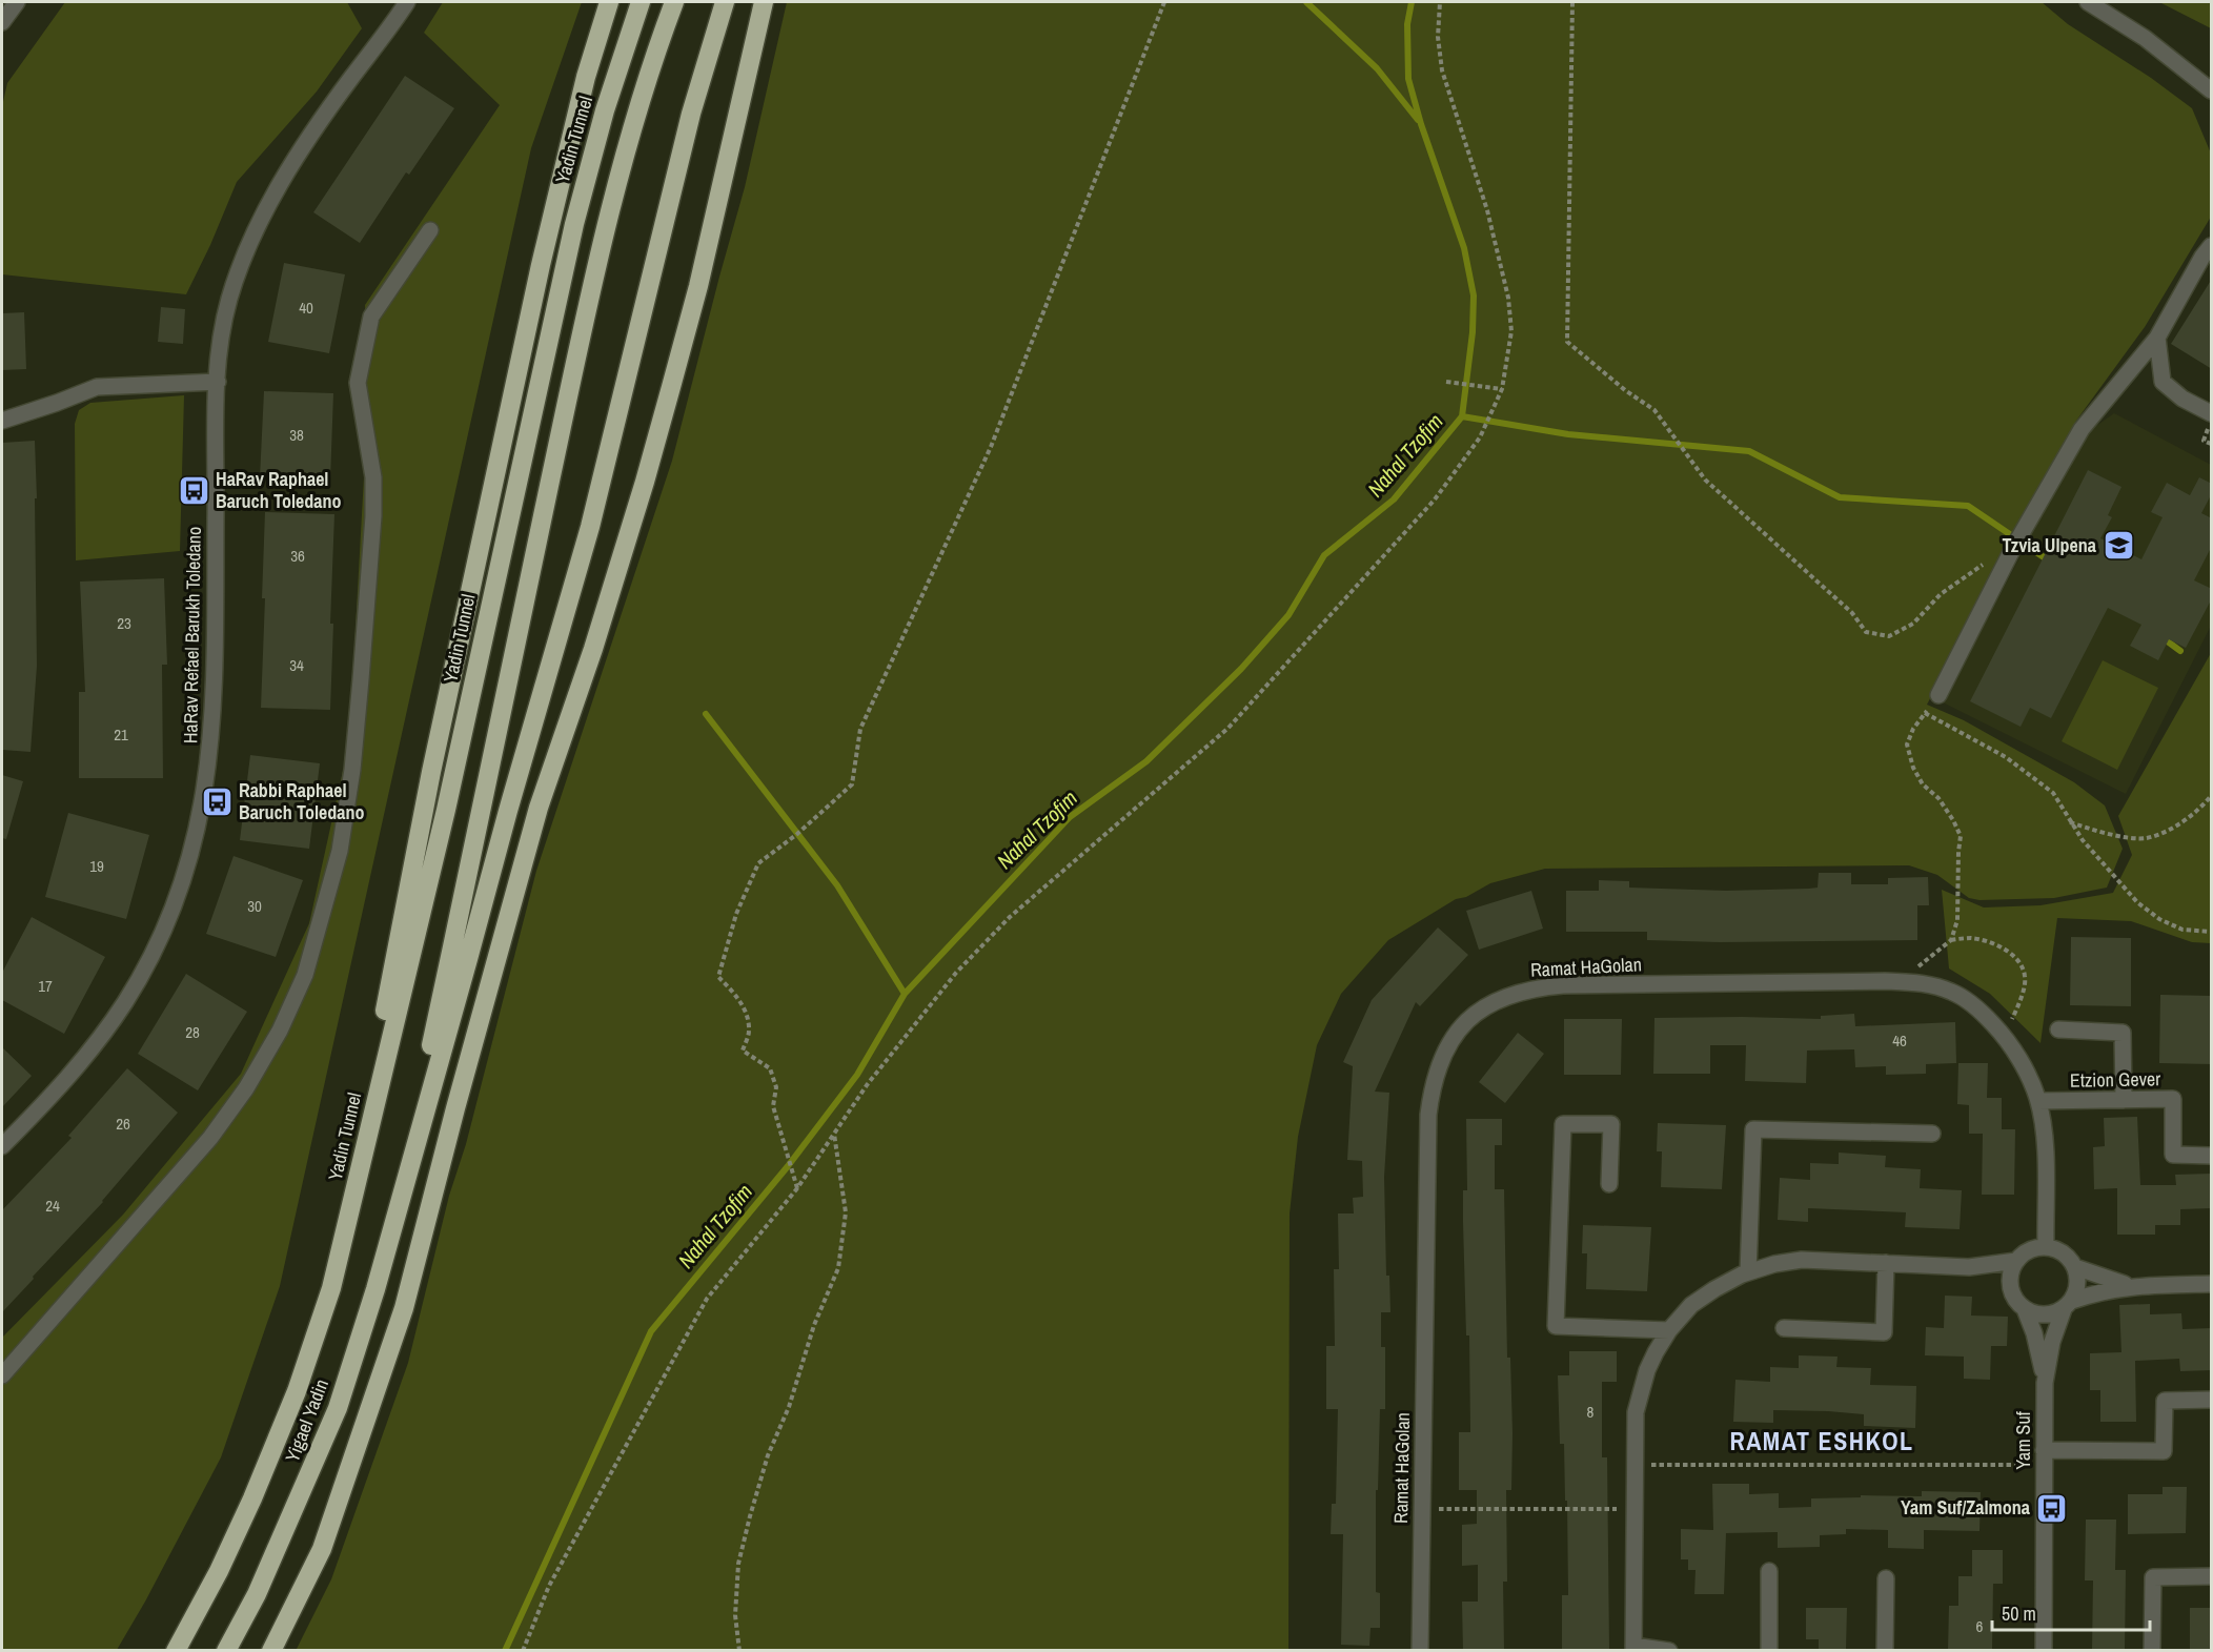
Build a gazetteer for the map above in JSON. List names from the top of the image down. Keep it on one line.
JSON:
{"streets":{"highway":["Yadin Tunnel","Yigael Yadin"],"street":["HaRav Refael Barukh Toledano","Ramat HaGolan","Etzion Gever","Yam Suf"]},"crossings":[["Yadin Tunnel","Yigael Yadin"],["Ramat HaGolan","Etzion Gever"],["Ramat HaGolan","Yam Suf"]],"districts":["RAMAT ESHKOL"],"water":["Nahal Tzofim"],"places":{"bus stop":["HaRav Raphael Baruch Toledano","Rabbi Raphael Baruch Toledano","Yam Suf/Zalmona"],"school or university":["Tzvia Ulpena"]},"house_numbers":["40","38","36","23","34","21","19","30","17","28","46","26","24","8","6"],"scale_bar":"50 m"}
